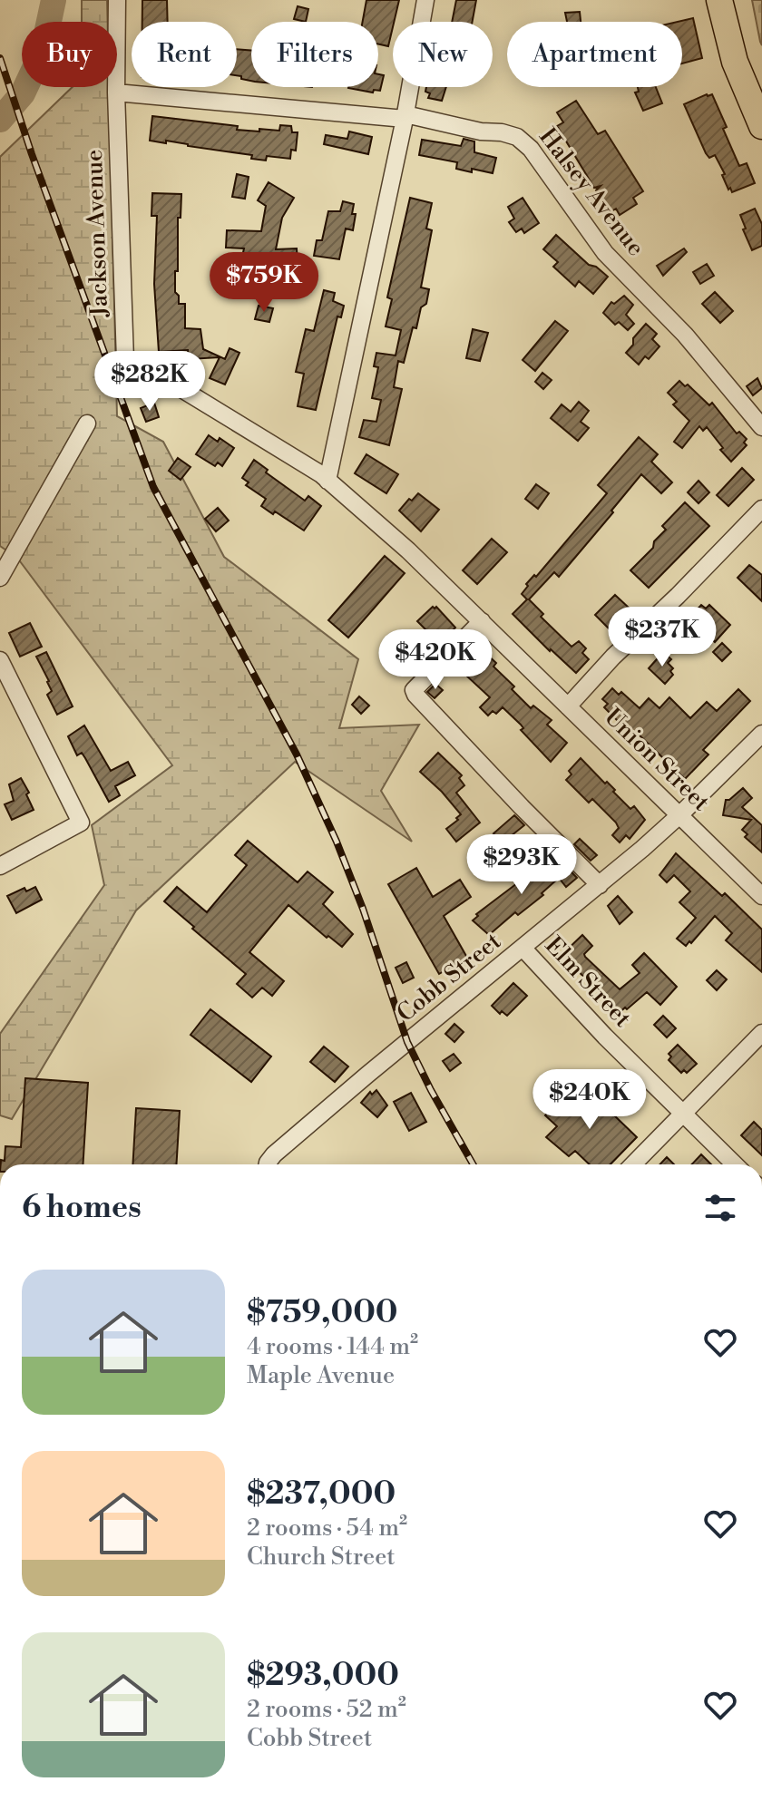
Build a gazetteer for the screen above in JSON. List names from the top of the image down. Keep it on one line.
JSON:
{"streets":{"street":["Halsey Avenue","Jackson Avenue","Union Street","Cobb Street","Elm Street"]},"crossings":[["Halsey Avenue","Jackson Avenue"],["Jackson Avenue","Union Street"],["Union Street","Cobb Street"],["Cobb Street","Elm Street"]],"page":{"chip":["Buy","Rent","Filters","New","Apartment"],"price":["$759K","$282K","$237K","$420K","$293K","$240K"],"heading":"6 homes","list":[{"name":"$759,000","note":"4 rooms · 144 m² · Maple Avenue"},{"name":"$237,000","note":"2 rooms · 54 m² · Church Street"},{"name":"$293,000","note":"2 rooms · 52 m² · Cobb Street"}]}}
